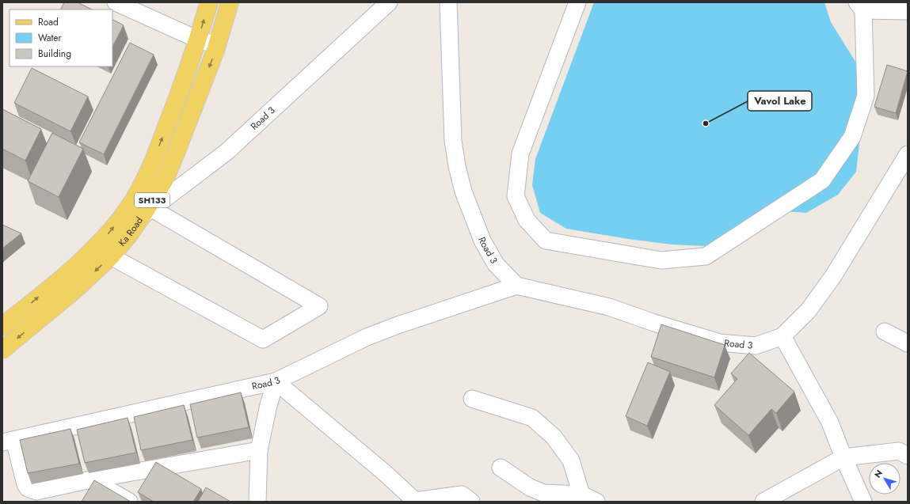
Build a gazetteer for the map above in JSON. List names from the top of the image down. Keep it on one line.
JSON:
{"streets":{"main road":["SH133","Ka Road"],"street":["Road 3"]},"crossings":[["Road 3","Ka Road"]],"places":["Vavol Lake"],"legend":["Road","Water","Building"],"north":"top left"}
